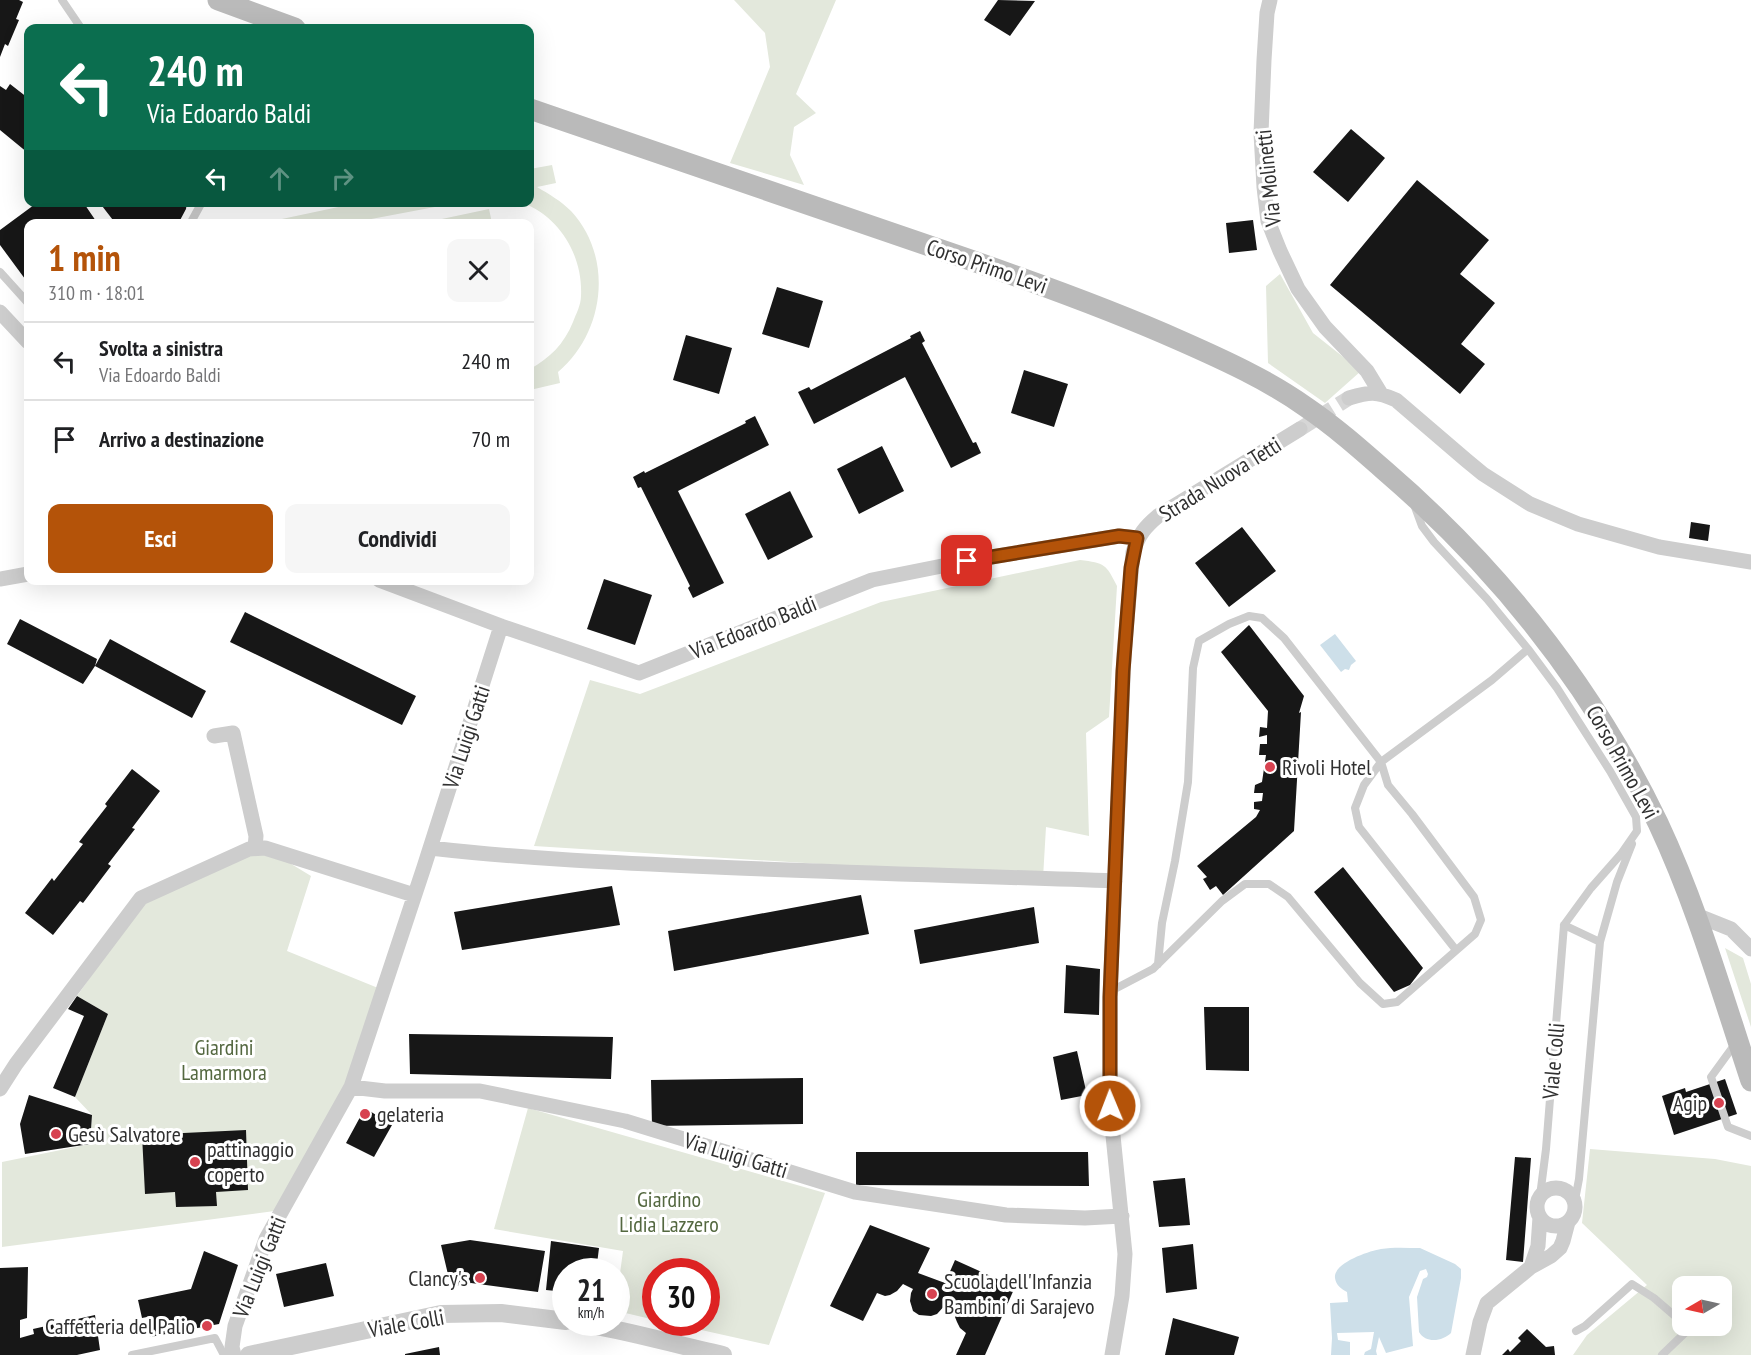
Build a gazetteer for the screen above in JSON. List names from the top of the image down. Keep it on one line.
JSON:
{"streets":{"main road":["Corso Primo Levi"],"street":["Via Molinetti","Strada Nuova Tetti","Via Edoardo Baldi","Via Luigi Gatti","Viale Colli"]},"crossings":[["Strada Nuova Tetti","Via Edoardo Baldi"],["Strada Nuova Tetti","Via Luigi Gatti"],["Via Edoardo Baldi","Via Luigi Gatti"]],"parks":["Giardini Lamarmora","Giardino Lidia Lazzero"],"places":["Rivoli Hotel","Agip","gelateria","Gesù Salvatore","pattinaggio coperto","Clancy's","Scuola dell'Infanzia Bambini di Sarajevo","Caffetteria del Palio"],"north":"left","page":{"turn":["240 m","Via Edoardo Baldi"],"heading":["1 min","310 m · 18:01"],"list":[{"name":"Svolta a sinistra","note":"Via Edoardo Baldi","value":"240 m"},{"name":"Arrivo a destinazione","value":"70 m"}],"buttons":["Esci","Condividi"],"speed":"21 km/h","limit":"30"}}
